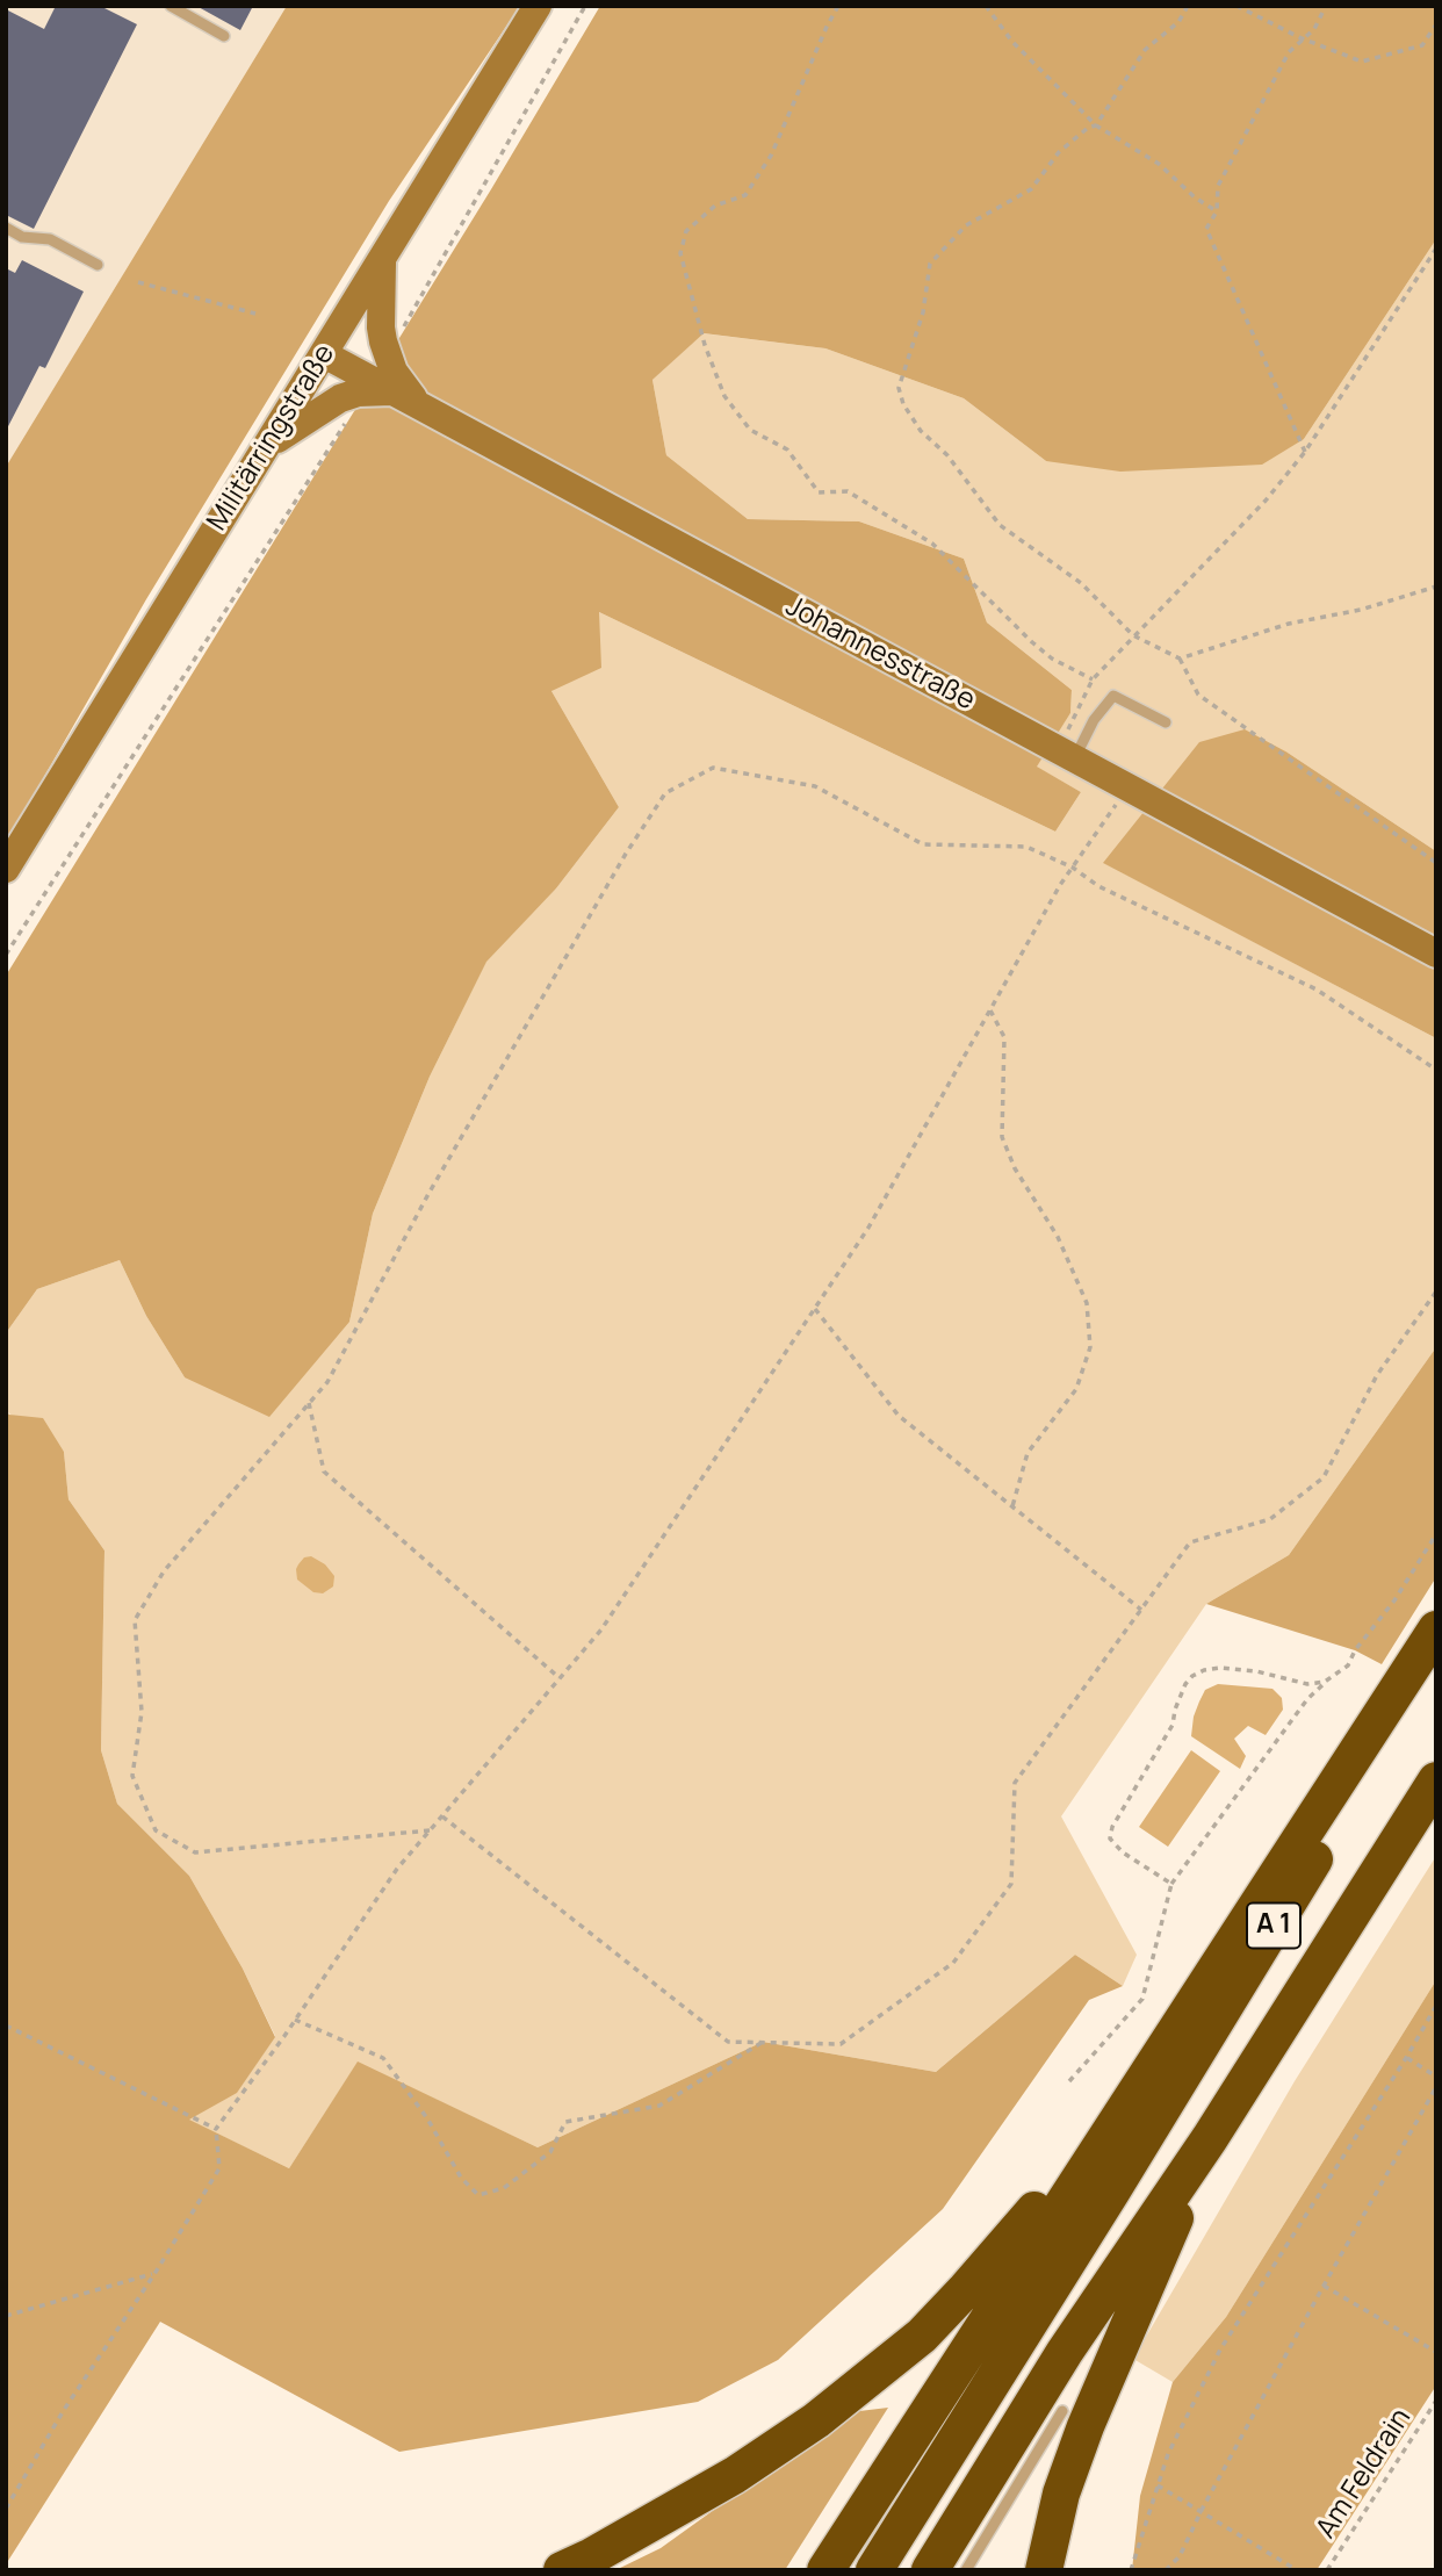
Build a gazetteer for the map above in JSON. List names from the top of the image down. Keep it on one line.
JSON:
{"streets":{"highway":["A 1"],"main road":["Militärringstraße","Johannesstraße"],"path":["Am Feldrain"]},"crossings":[["Militärringstraße","Johannesstraße"]]}
